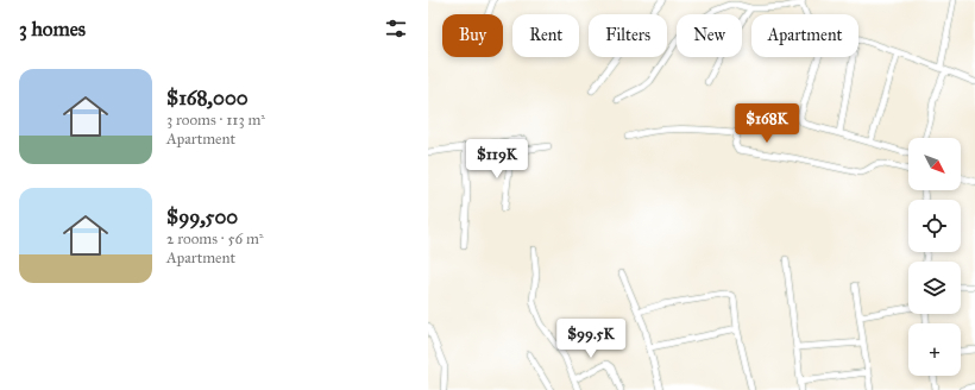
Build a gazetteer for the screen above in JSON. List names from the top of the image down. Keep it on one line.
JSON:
{"north":"bottom right","page":{"heading":"3 homes","chip":["Buy","Rent","Filters","New","Apartment"],"list":[{"name":"$168,000","note":"3 rooms · 113 m² · Apartment"},{"name":"$99,500","note":"2 rooms · 56 m² · Apartment"}],"price":["$168K","$119K","$99.5K"],"map_buttons":"+"}}
